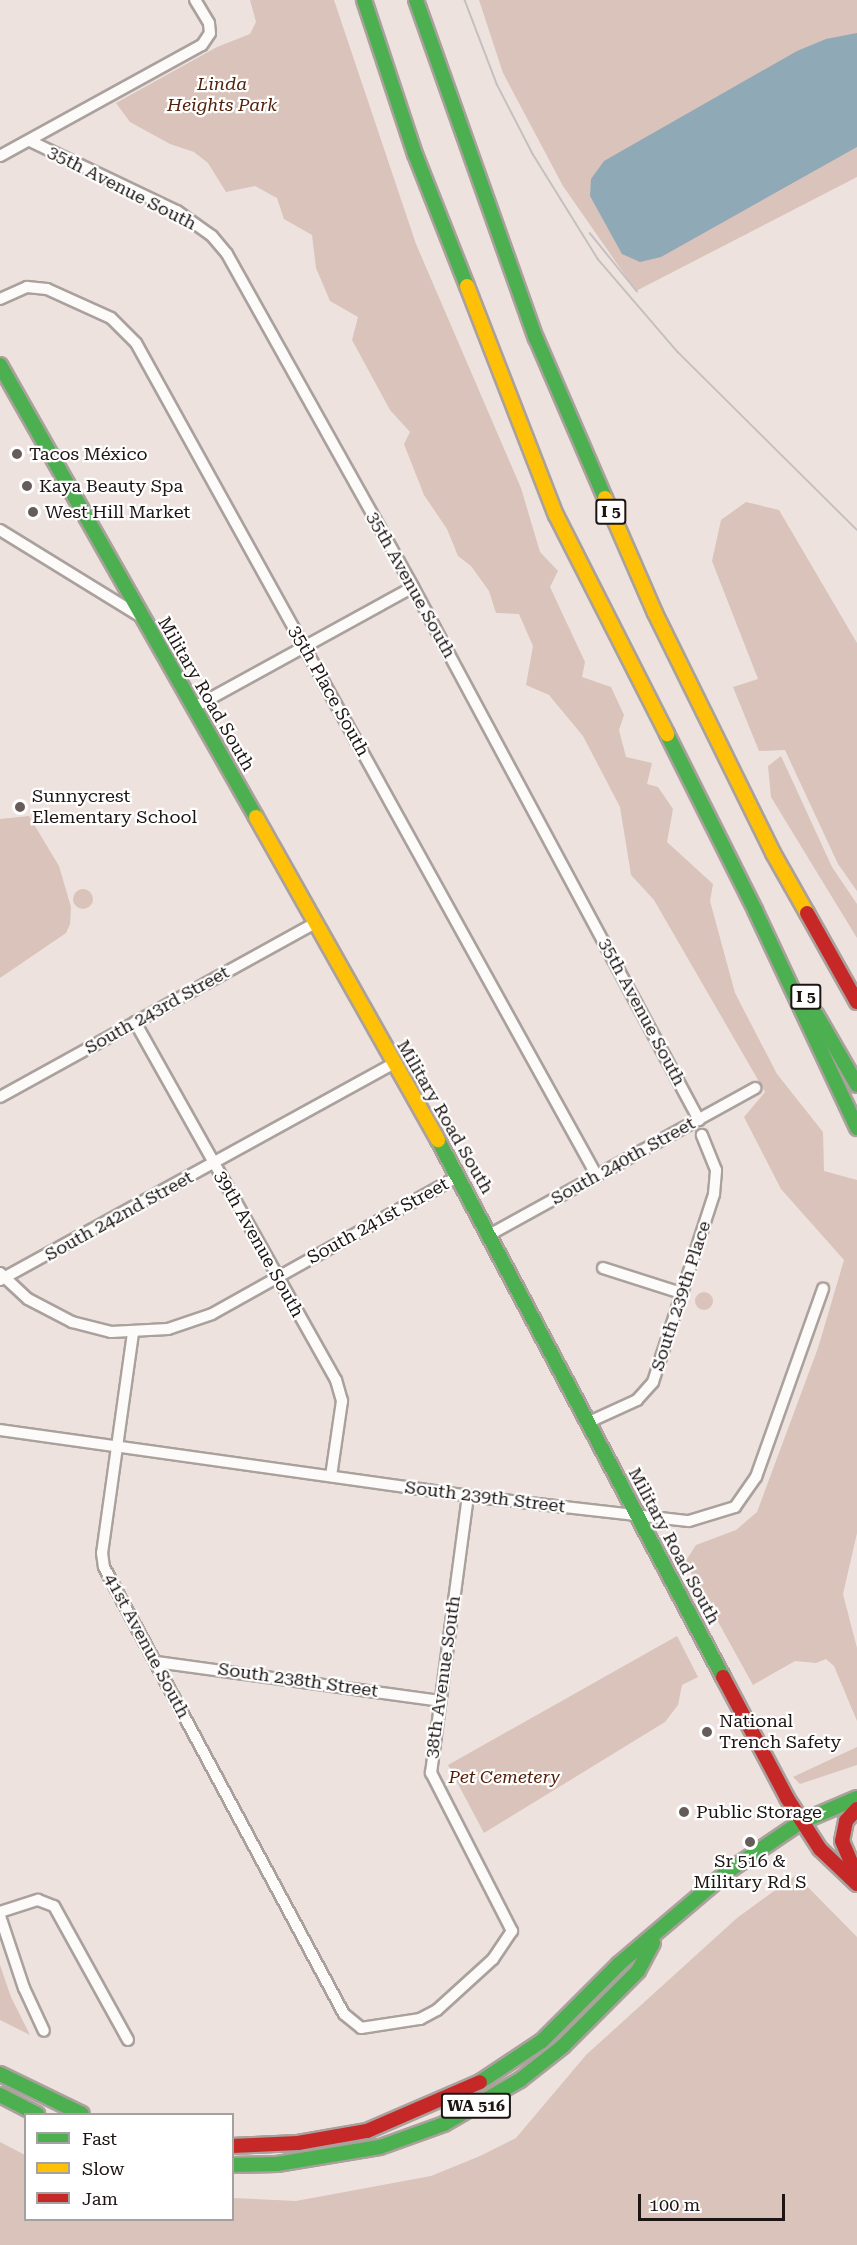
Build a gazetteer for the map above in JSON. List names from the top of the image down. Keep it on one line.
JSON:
{"streets":{"main road":["I 5","Military Road South","WA 516"],"street":["35th Avenue South","35th Place South","South 243rd Street","South 240th Street","South 242nd Street","South 241st Street","39th Avenue South","South 239th Place","South 239th Street","41st Avenue South","38th Avenue South","South 238th Street"]},"crossings":[["35th Avenue South","South 240th Street"],["35th Place South","South 240th Street"],["Military Road South","South 243rd Street"],["Military Road South","South 240th Street"],["Military Road South","South 242nd Street"],["Military Road South","South 241st Street"],["Military Road South","South 239th Place"],["Military Road South","South 239th Street"],["Military Road South","WA 516"],["South 243rd Street","39th Avenue South"],["South 242nd Street","39th Avenue South"],["South 241st Street","39th Avenue South"],["South 241st Street","41st Avenue South"],["39th Avenue South","South 239th Street"],["South 239th Street","41st Avenue South"],["South 239th Street","38th Avenue South"],["41st Avenue South","38th Avenue South"],["41st Avenue South","South 238th Street"],["38th Avenue South","South 238th Street"]],"parks":["Linda Heights Park","Pet Cemetery"],"places":["Tacos México","Kaya Beauty Spa","West Hill Market","Sunnycrest Elementary School","National Trench Safety","Public Storage","Sr 516 & Military Rd S"],"legend":["Fast","Slow","Jam"],"scale_bar":"100 m"}
